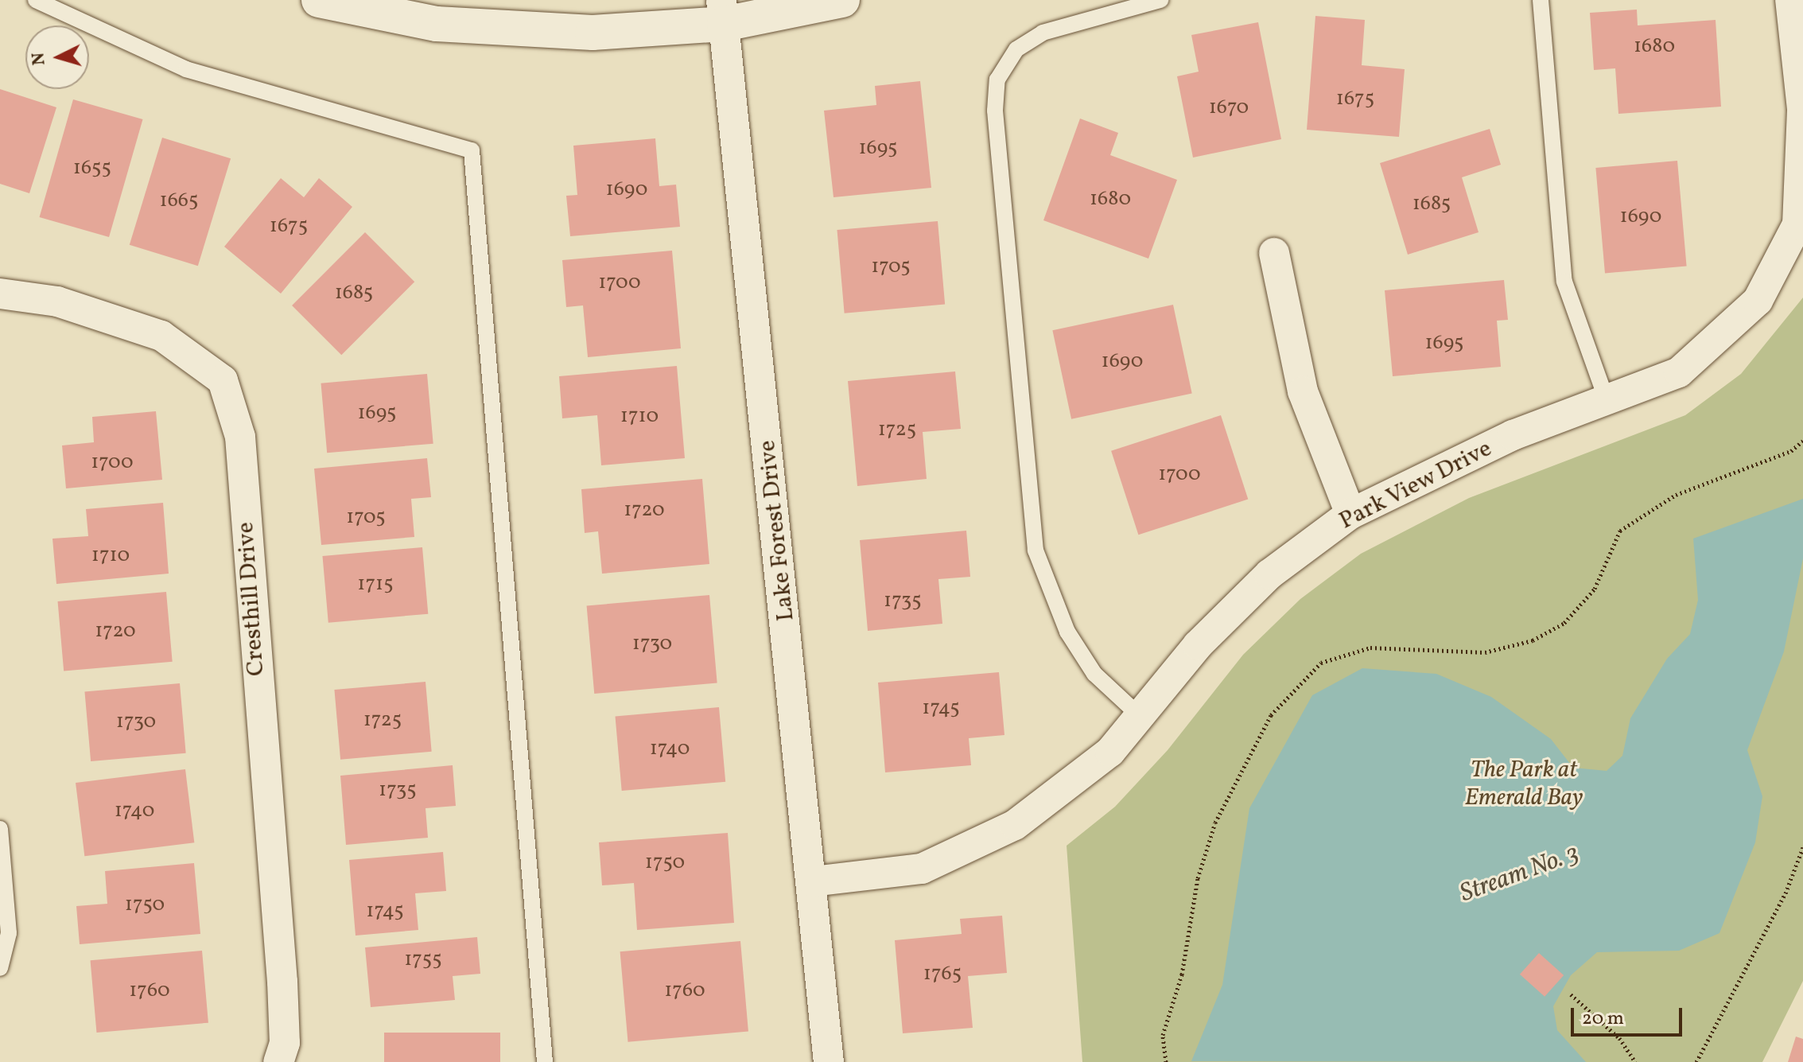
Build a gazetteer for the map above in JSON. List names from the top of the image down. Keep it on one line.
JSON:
{"streets":{"street":["Park View Drive","Lake Forest Drive","Cresthill Drive"]},"crossings":[["Park View Drive","Lake Forest Drive"]],"water":["Stream No. 3"],"parks":["The Park at Emerald Bay"],"house_numbers":["1680","1675","1670","1695","1655","1690","1680","1665","1685","1690","1675","1705","1700","1685","1695","1690","1695","1710","1725","1700","1700","1720","1705","1710","1715","1735","1720","1730","1745","1725","1730","1740","1735","1740","1750","1750","1745","1755","1765","1760","1760"],"scale_bar":"20 m","north":"left"}
